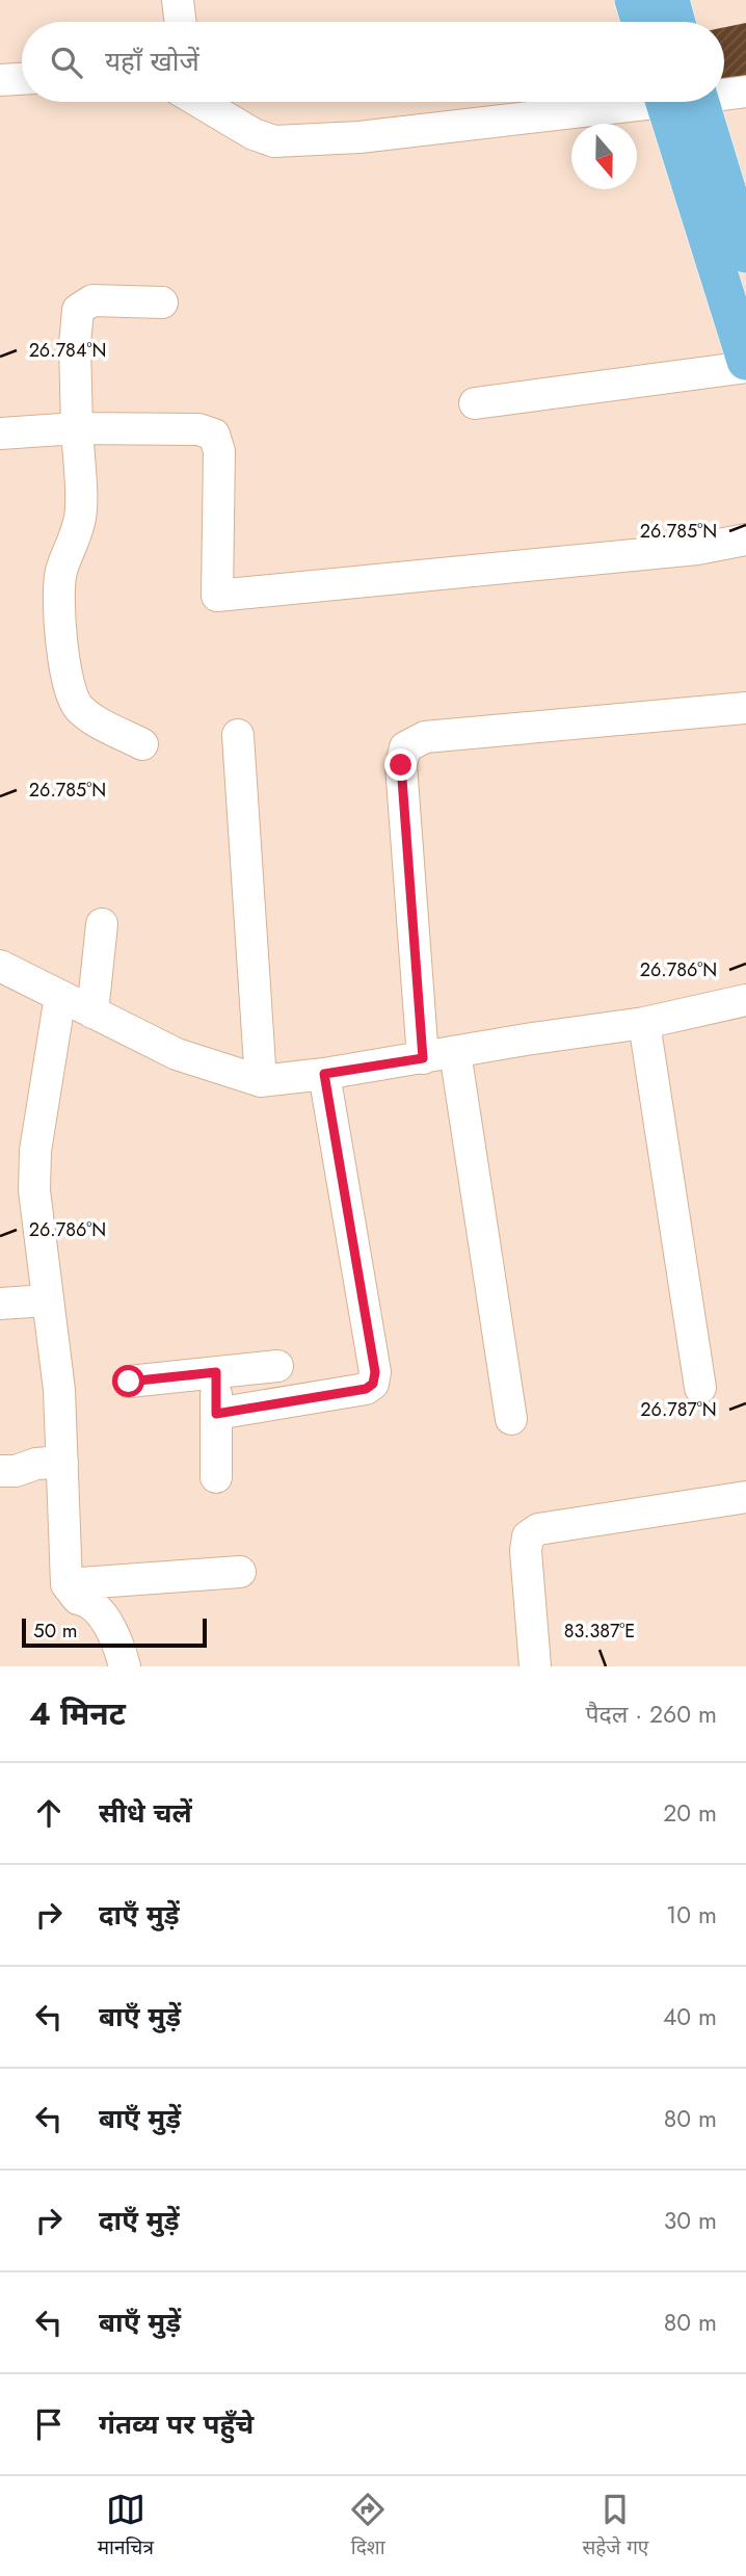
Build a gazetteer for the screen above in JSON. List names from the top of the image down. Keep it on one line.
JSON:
{"scale_bar":"50 m","north":"bottom","page":{"search":"यहाँ खोजें","scale":"50 m","heading":["4 मिनट","पैदल · 260 m"],"list":[["सीधे चलें","20 m"],["दाएँ मुड़ें","10 m"],["बाएँ मुड़ें","40 m"],["बाएँ मुड़ें","80 m"],["दाएँ मुड़ें","30 m"],["बाएँ मुड़ें","80 m"],"गंतव्य पर पहुँचे"],"nav":["मानचित्र","दिशा","सहेजे गए"]},"coordinates":["26.784°N","26.785°N","26.786°N","26.787°N","83.387°E"]}
